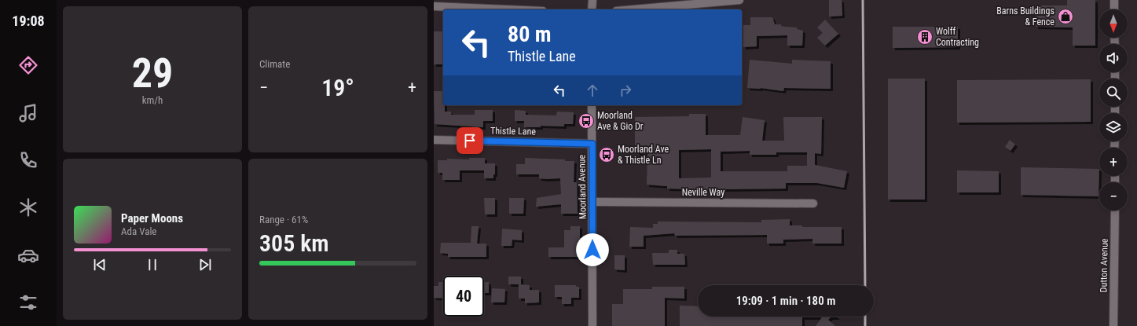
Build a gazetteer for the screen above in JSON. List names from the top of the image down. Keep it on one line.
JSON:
{"streets":{"street":["Thistle Lane","Moorland Avenue","Neville Way","Dutton Avenue"]},"crossings":[["Thistle Lane","Moorland Avenue"],["Moorland Avenue","Neville Way"]],"places":{"shop":["Barns Buildings & Fence"],"building":["Wolff Contracting"],"bus stop":["Moorland Ave & Gio Dr","Moorland Ave & Thistle Ln"]},"north":"bottom","page":{"tabs":"19:08","tile":[["29","km/h"],"Climate",["Range · 61%","305 km"]],"map_buttons":["+","−"],"turn":["80 m","Thistle Lane"],"heat":["−","19°","+"],"song":["Paper Moons","Ada Vale"],"limit":"40","trip":"19:09 · 1 min · 180 m"}}
